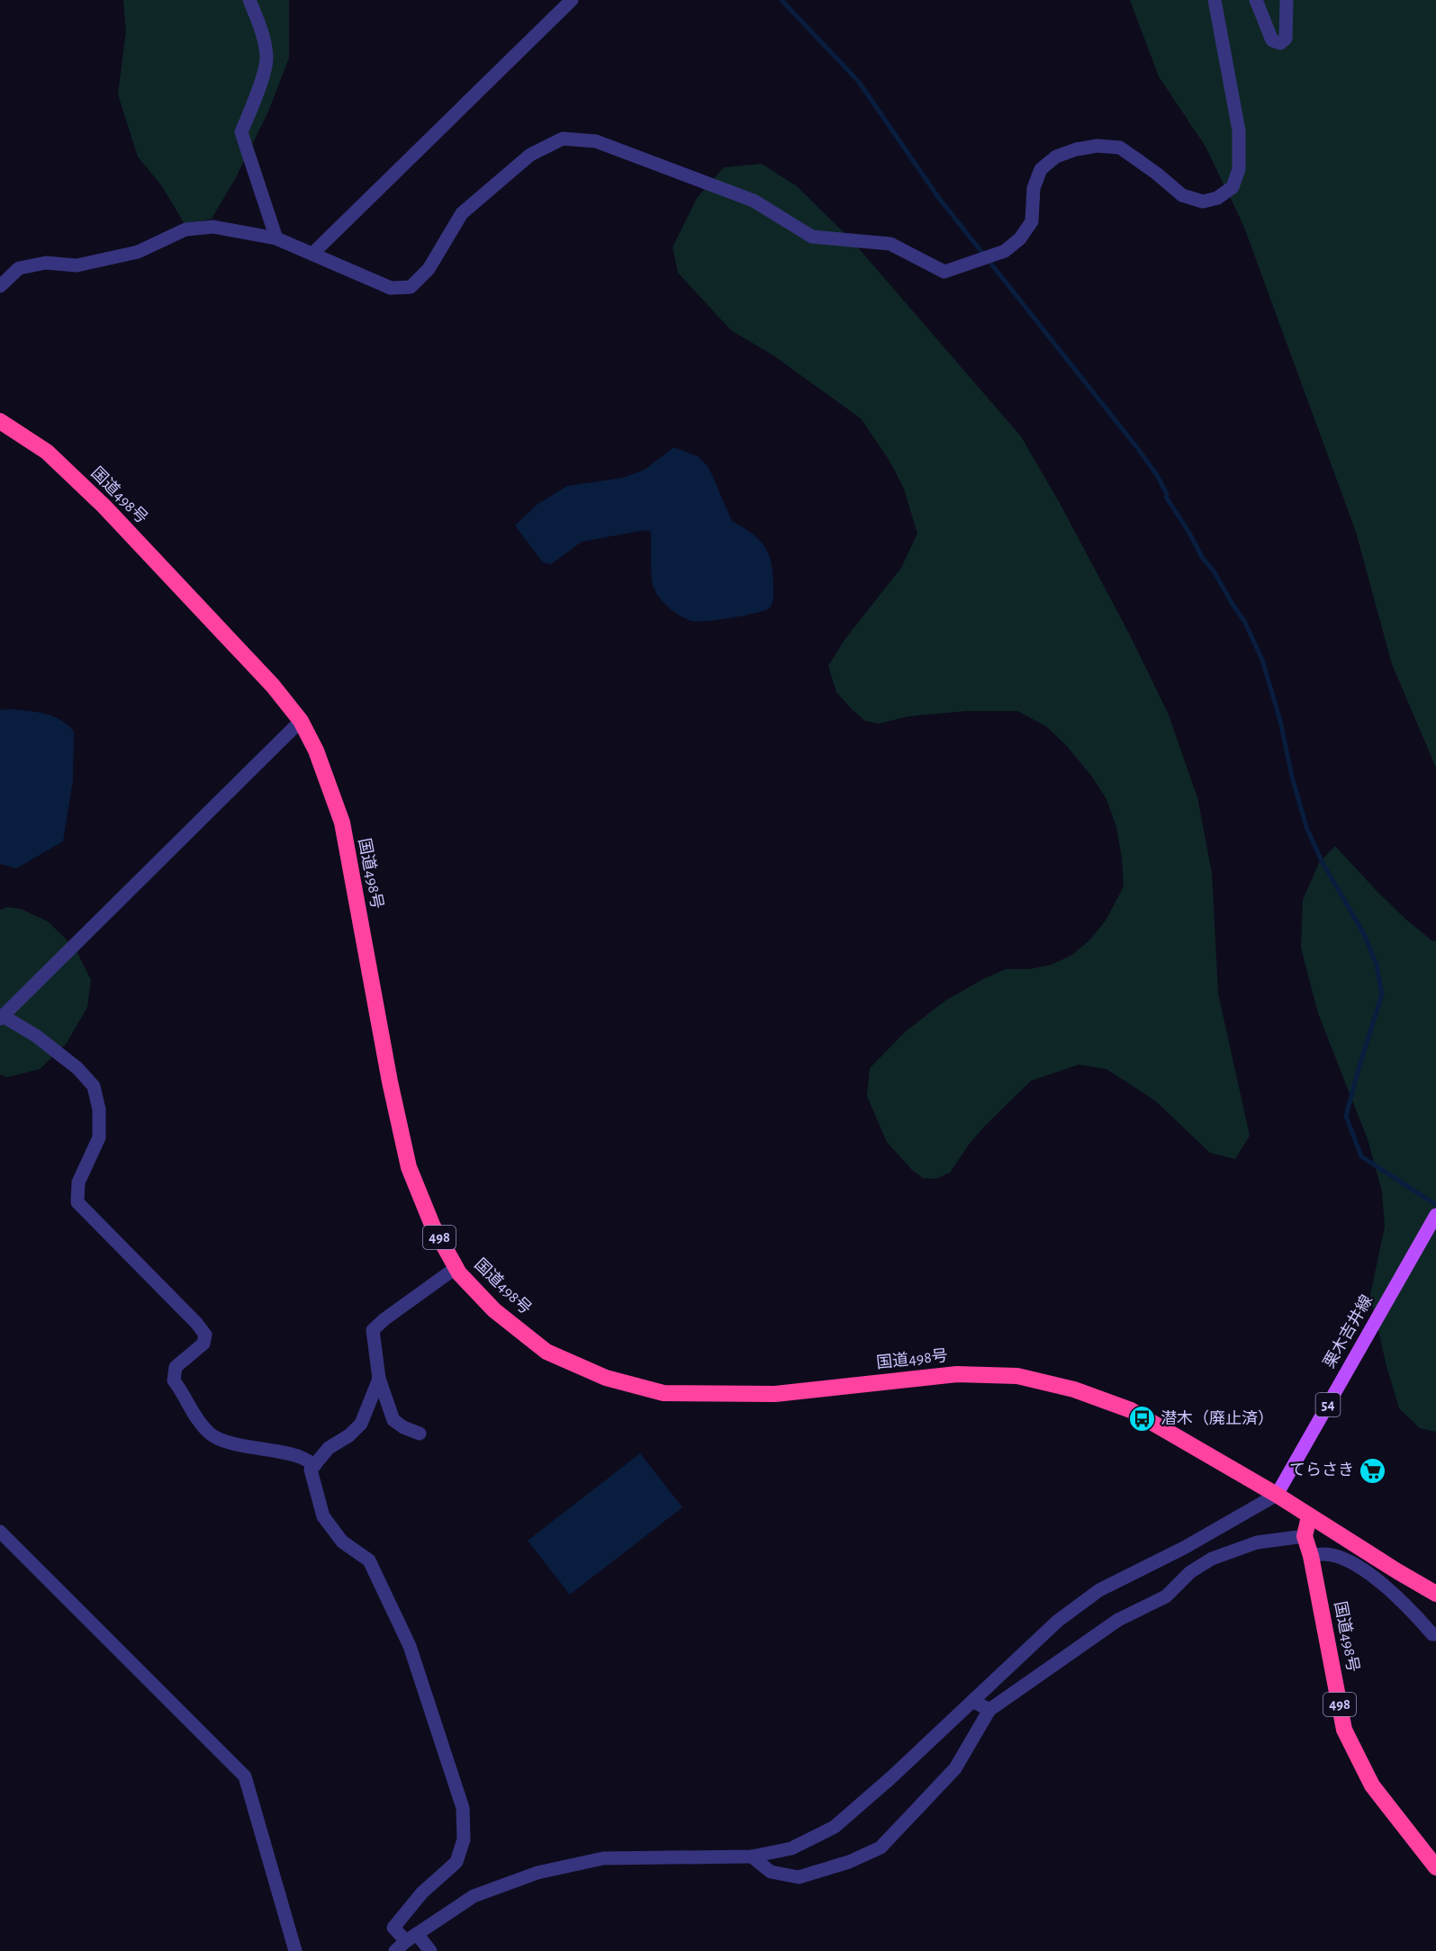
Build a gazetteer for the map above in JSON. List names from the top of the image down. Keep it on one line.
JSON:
{"streets":{"highway":["国道498号","498"],"main road":["栗木吉井線","54"]},"crossings":[["国道498号","栗木吉井線"]],"places":{"bus stop":["潜木（廃止済）"],"supermarket":["てらさき"]}}
